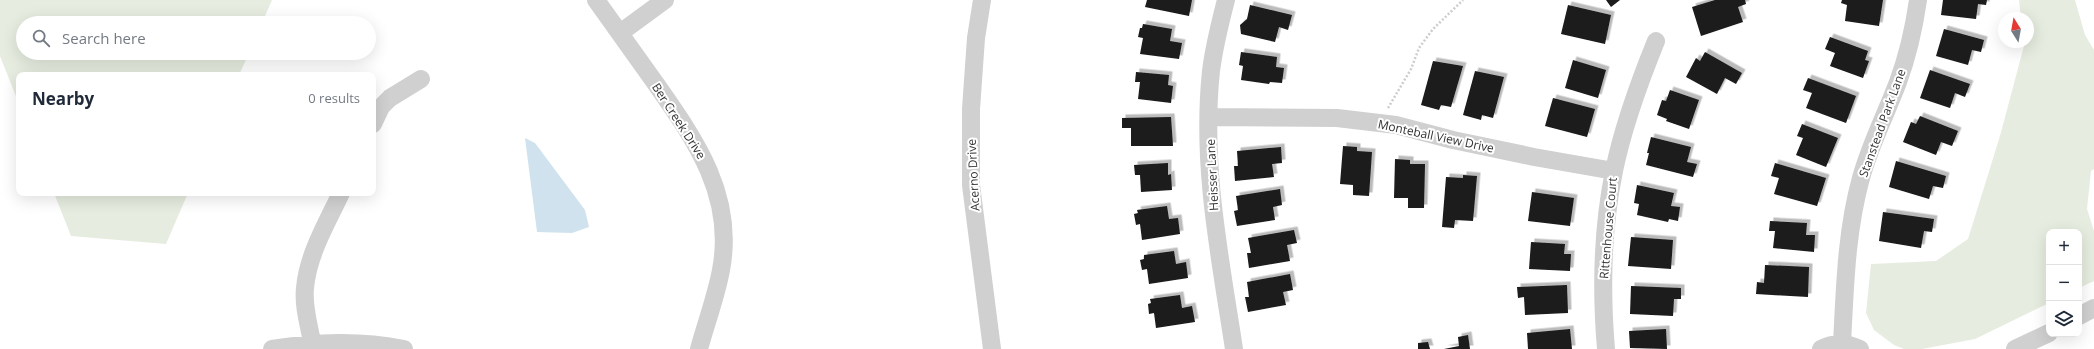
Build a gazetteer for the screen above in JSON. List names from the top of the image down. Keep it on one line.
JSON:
{"streets":{"street":["Ber Creek Drive","Stanstead Park Lane","Monteball View Drive","Acerno Drive","Heisser Lane","Rittenhouse Court"]},"crossings":[["Monteball View Drive","Heisser Lane"],["Monteball View Drive","Rittenhouse Court"]],"north":"top","page":{"search":"Search here","heading":["Nearby","0 results"],"map_buttons":["+","−"]}}
